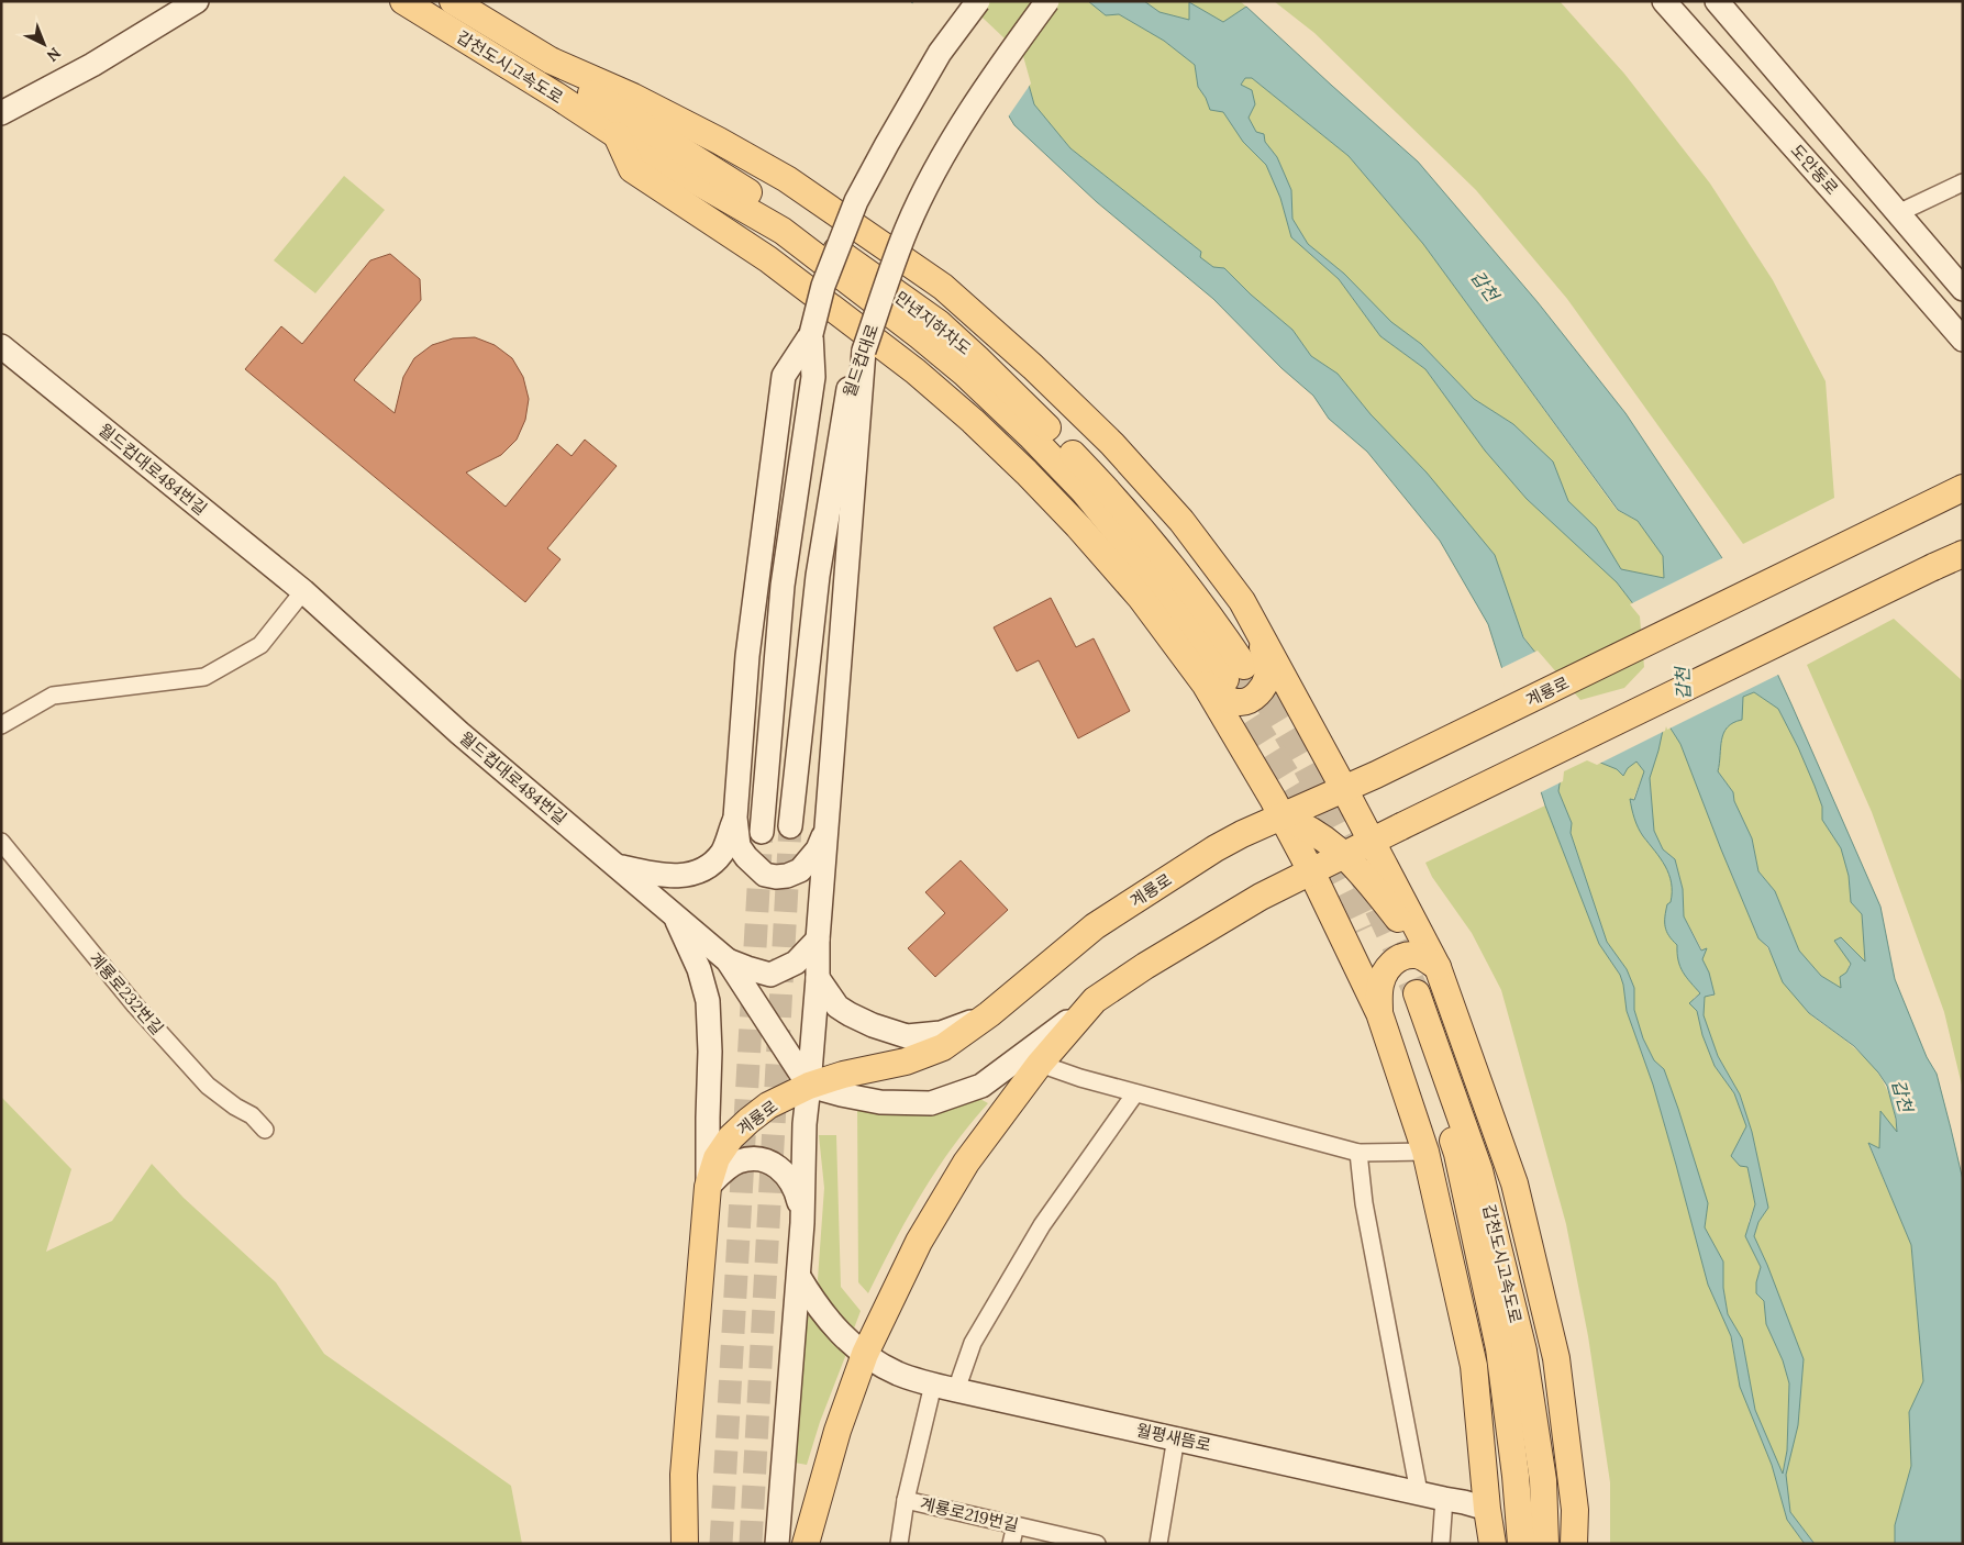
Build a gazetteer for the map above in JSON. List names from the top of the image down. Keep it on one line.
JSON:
{"streets":{"main road":["갑천도시고속도로","만년지하차도","계룡로"],"street":["도안동로","월드컵대로","월드컵대로484번길","계룡로232번길","월평새뜸로","계룡로219번길"]},"crossings":[["갑천도시고속도로","만년지하차도"]],"water":["갑천"],"north":"bottom right"}
